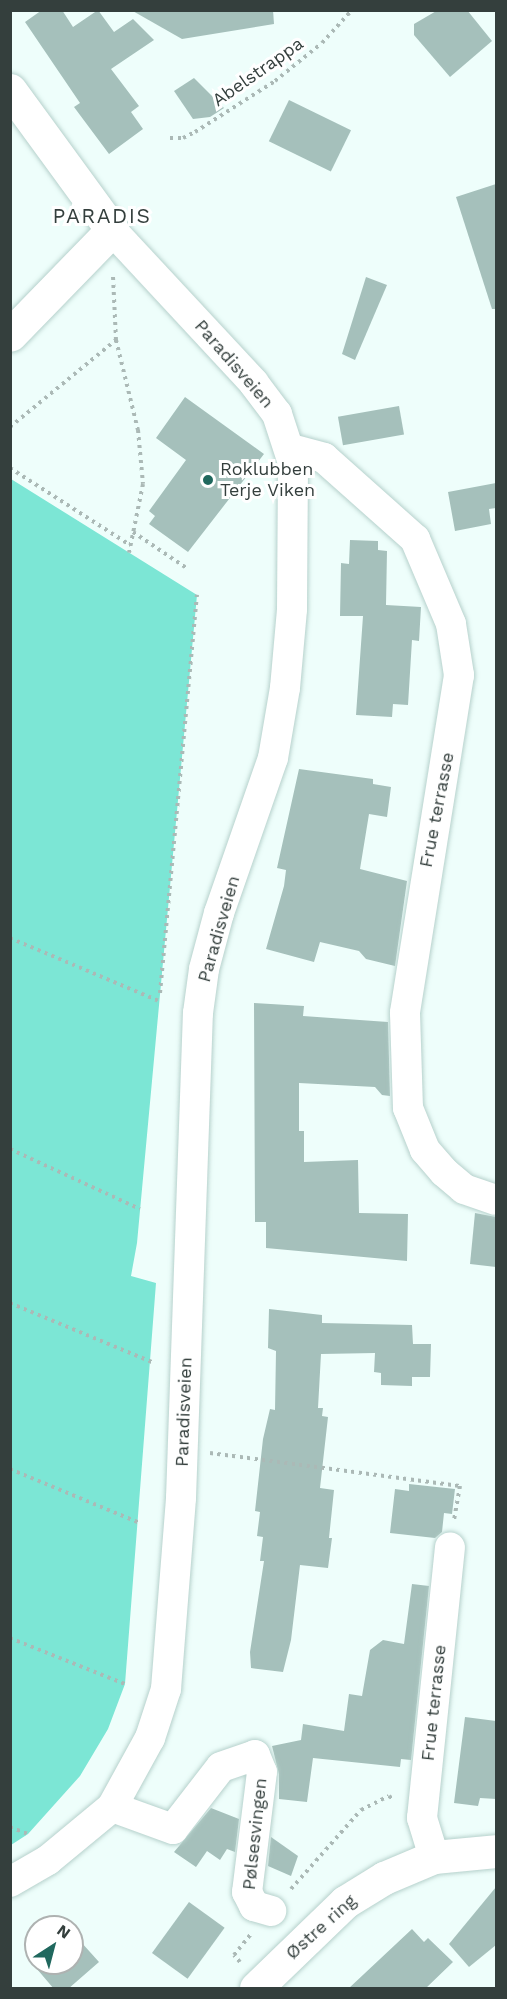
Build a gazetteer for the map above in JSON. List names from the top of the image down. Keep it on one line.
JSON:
{"streets":{"street":["Paradisveien","Frue terrasse","Pølsesvingen","Østre ring"],"path":["Abelstrappa"]},"crossings":[["Paradisveien","Frue terrasse"],["Paradisveien","Pølsesvingen"],["Frue terrasse","Pølsesvingen"],["Frue terrasse","Østre ring"]],"districts":["PARADIS"],"places":["Roklubben Terje Viken"],"north":"top right"}
